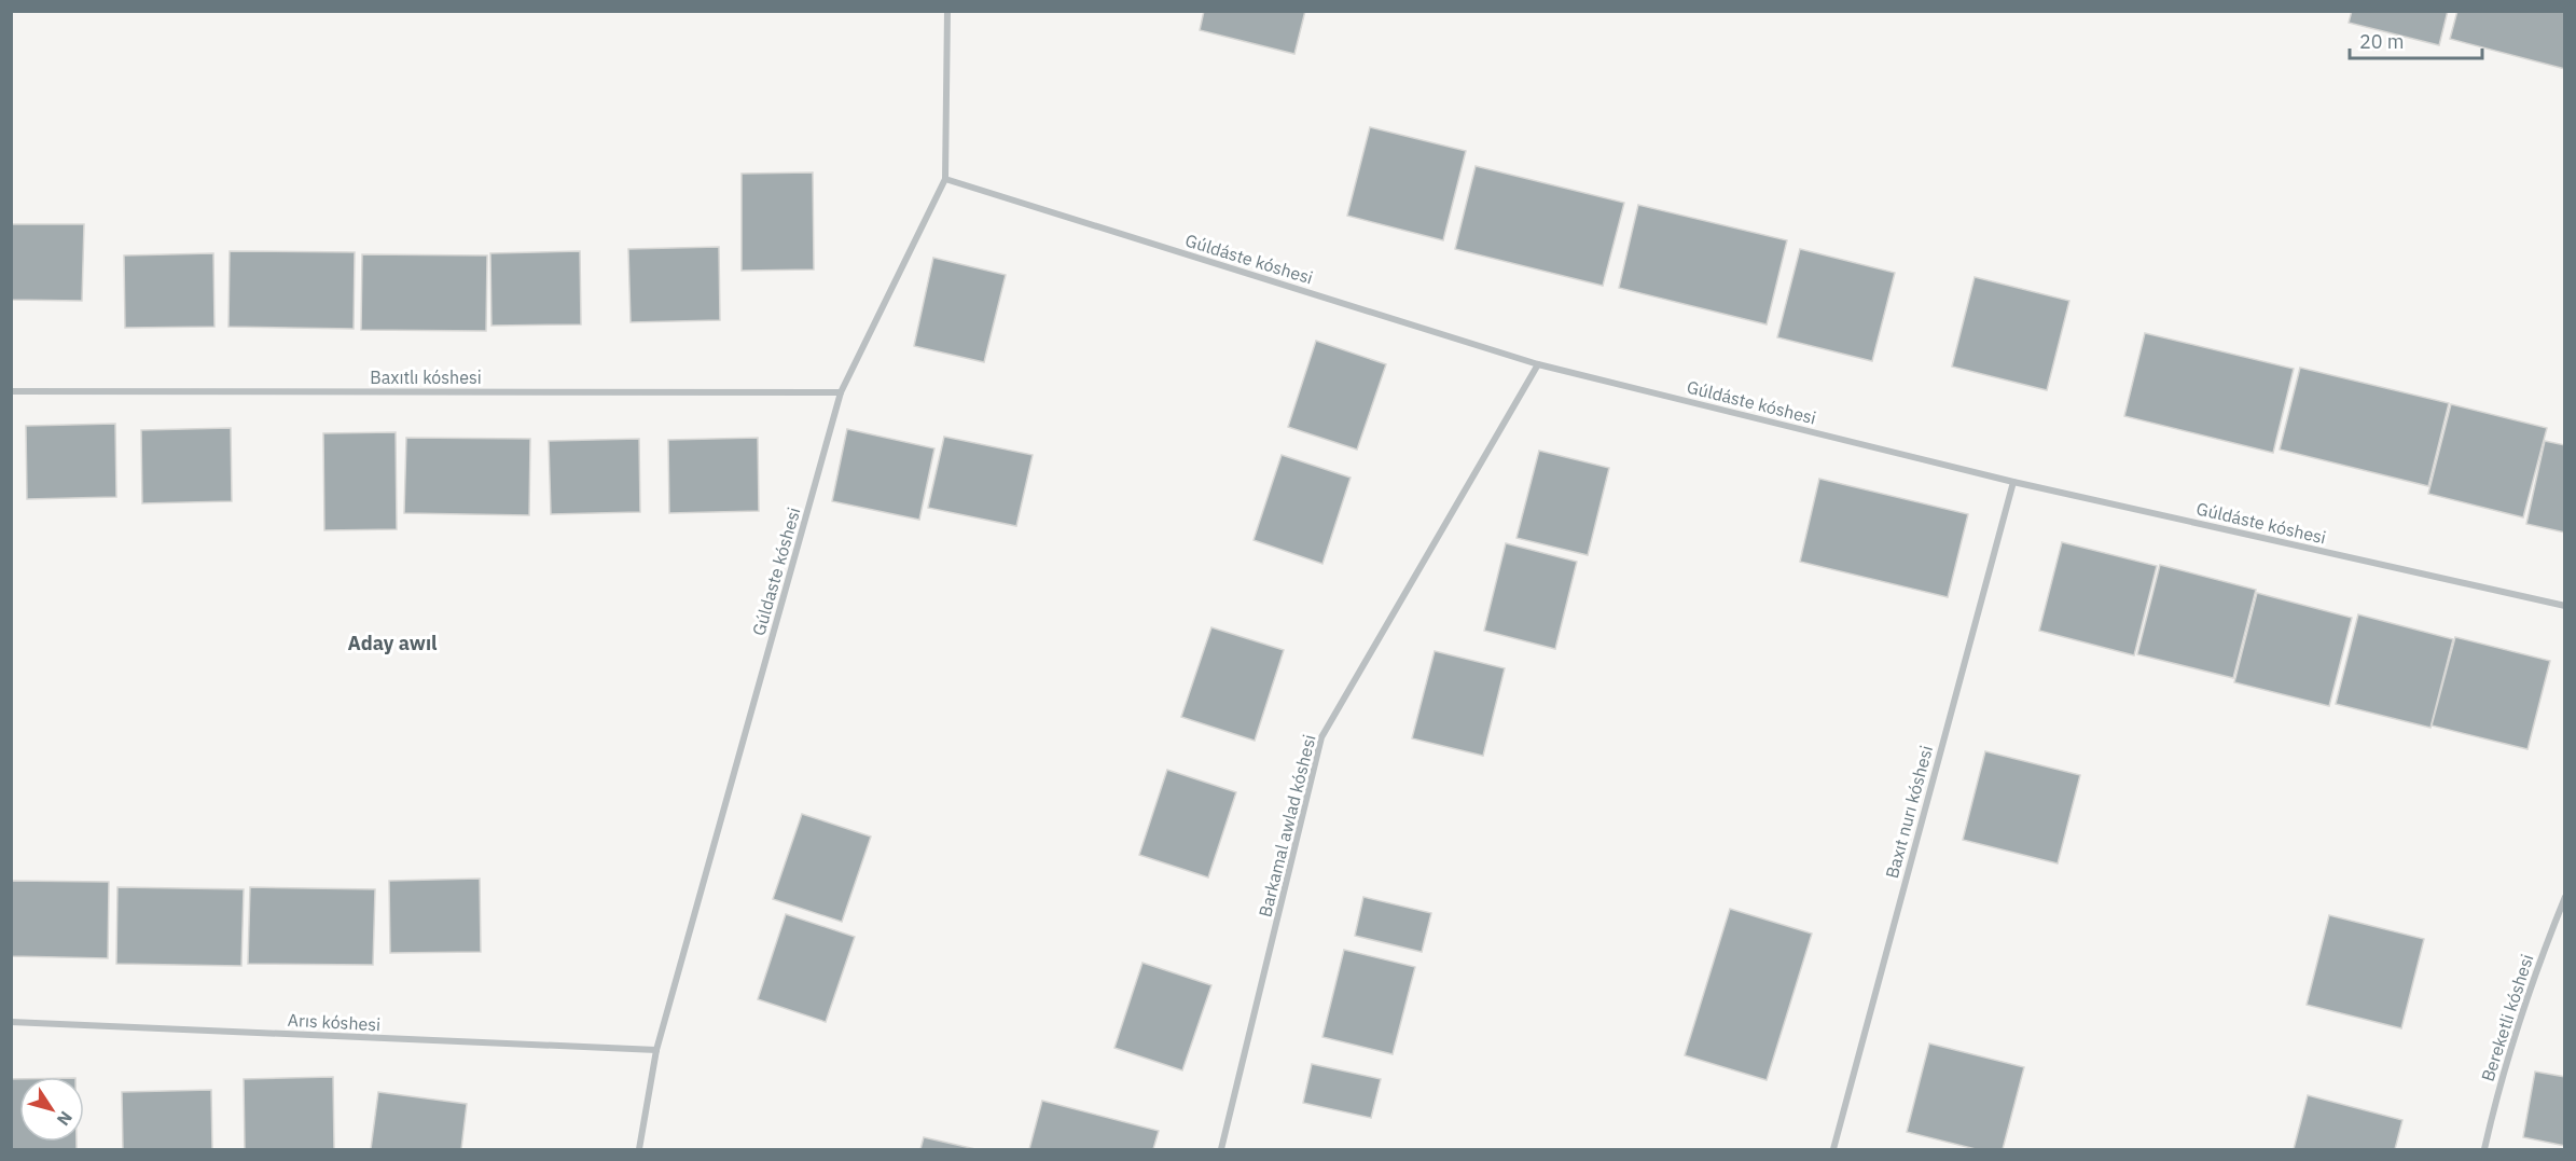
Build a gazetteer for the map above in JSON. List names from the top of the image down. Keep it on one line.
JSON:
{"streets":{"street":["Gúldáste kóshesi","Baxıtlı kóshesi","Gúldaste kóshesi","Baxıt nurı kóshesi","Barkamal awlad kóshesi","Bereketli kóshesi","Arıs kóshesi"]},"crossings":[["Gúldáste kóshesi","Gúldaste kóshesi"],["Gúldáste kóshesi","Baxıt nurı kóshesi"],["Gúldáste kóshesi","Barkamal awlad kóshesi"],["Baxıtlı kóshesi","Gúldaste kóshesi"],["Gúldaste kóshesi","Arıs kóshesi"]],"districts":["Aday awıl"],"scale_bar":"20 m","north":"bottom right"}
